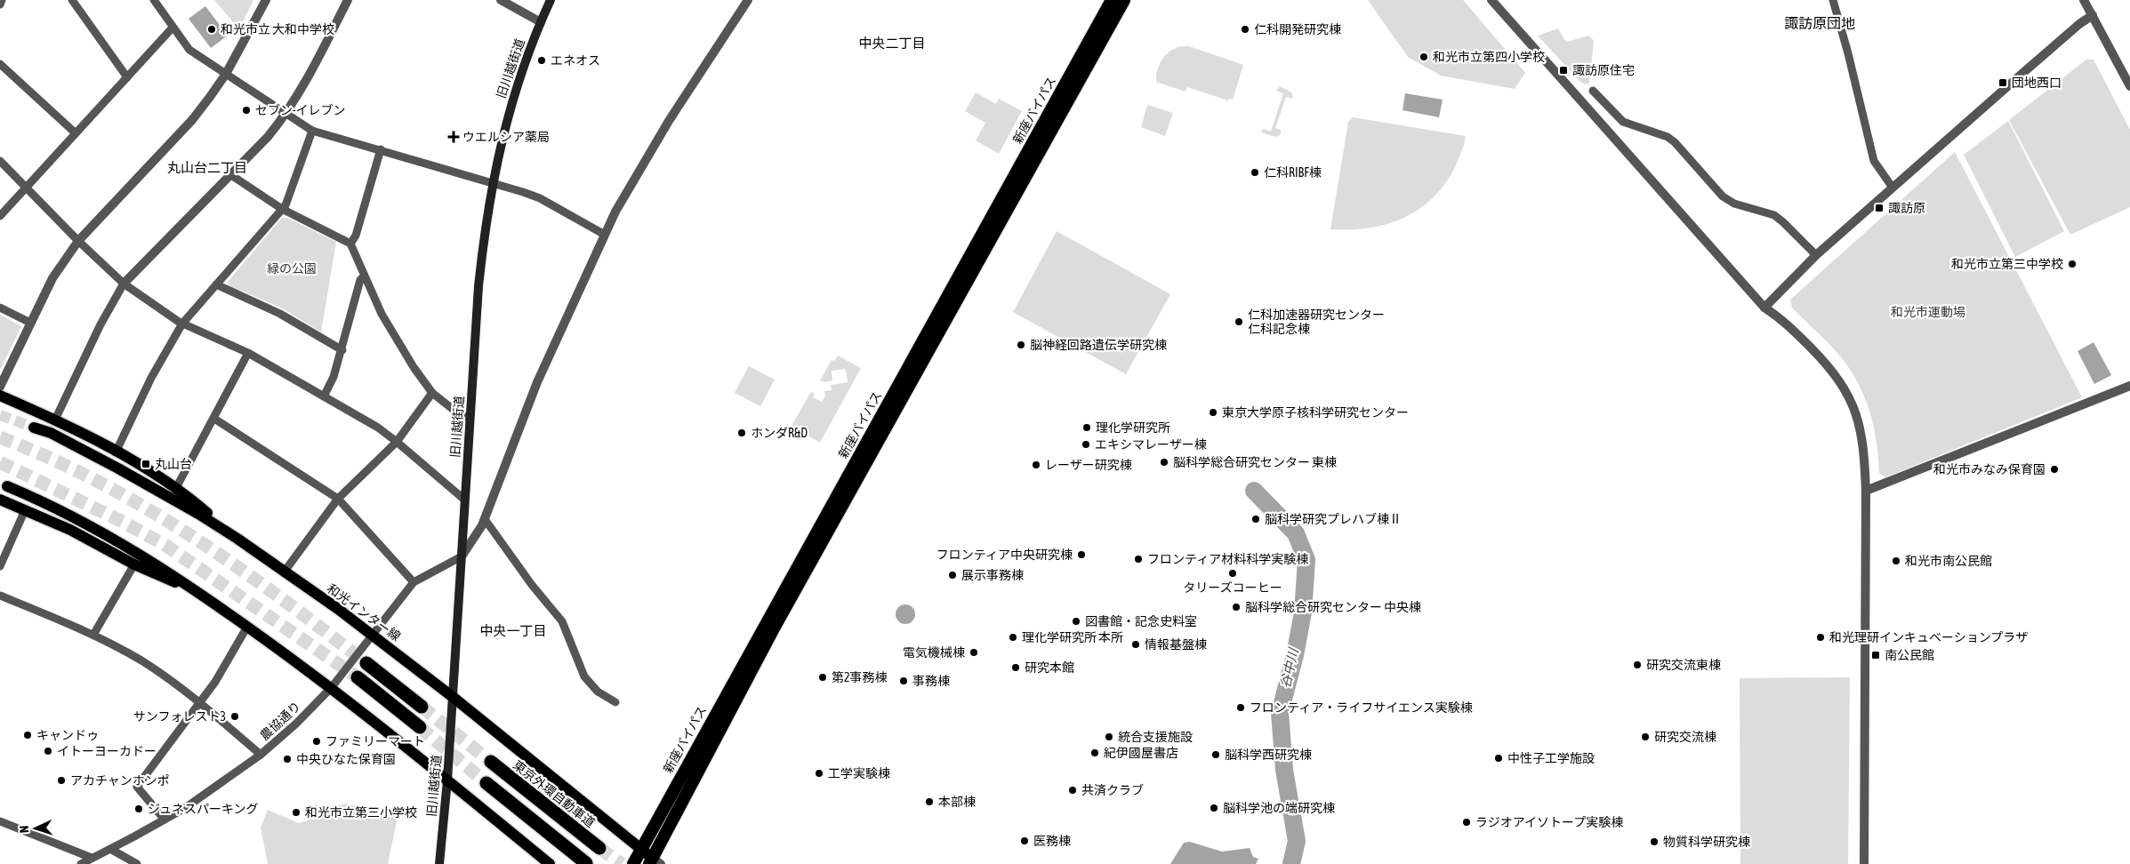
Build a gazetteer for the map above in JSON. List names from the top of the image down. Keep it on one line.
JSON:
{"streets":{"highway":["新座バイパス","東京外環自動車道"],"main road":["旧川越街道","和光インター線"],"street":["農協通り"]},"crossings":[["旧川越街道","和光インター線"],["旧川越街道","農協通り"],["新座バイパス","和光インター線"],["和光インター線","農協通り"]],"districts":["諏訪原団地","中央二丁目","丸山台二丁目","中央一丁目"],"water":["谷中川"],"parks":["緑の公園","和光市運動場"],"places":{"other":["和光市立 大和中学校","仁科開発研究棟","和光市立第四小学校","エネオス","セブン-イレブン","仁科RIBF棟","和光市立第三中学校","仁科加速器研究センター 仁科記念棟","脳神経回路遺伝学研究棟","東京大学原子核科学研究センター","理化学研究所","ホンダR&D","エキシマレーザー棟","脳科学総合研究センター 東棟","レーザー研究棟","和光市みなみ保育園","脳科学研究プレハブ棟Ⅱ","フロンティア中央研究棟","フロンティア材料科学実験棟","和光市南公民館","タリーズコーヒー","展示事務棟","脳科学総合研究センター 中央棟","図書館・記念史料室","理化学研究所 本所","和光理研インキュベーションプラザ","情報基盤棟","電気機械棟","研究交流東棟","研究本館","第2事務棟","事務棟","フロンティア・ライフサイエンス実験棟","サンフォレスト3","キャンドゥ","統合支援施設","研究交流棟","ファミリーマート","イトーヨーカドー","紀伊國屋書店","脳科学西研究棟","中性子工学施設","中央ひなた保育園","工学実験棟","アカチャンホンポ","共済クラブ","本部棟","脳科学池の端研究棟","ジュネスパーキング","和光市立第三小学校","ラジオアイソトープ実験棟","医務棟","物質科学研究棟"],"transit":["諏訪原住宅","団地西口","諏訪原","丸山台","南公民館"],"health":["ウエルシア薬局"]},"north":"left"}
